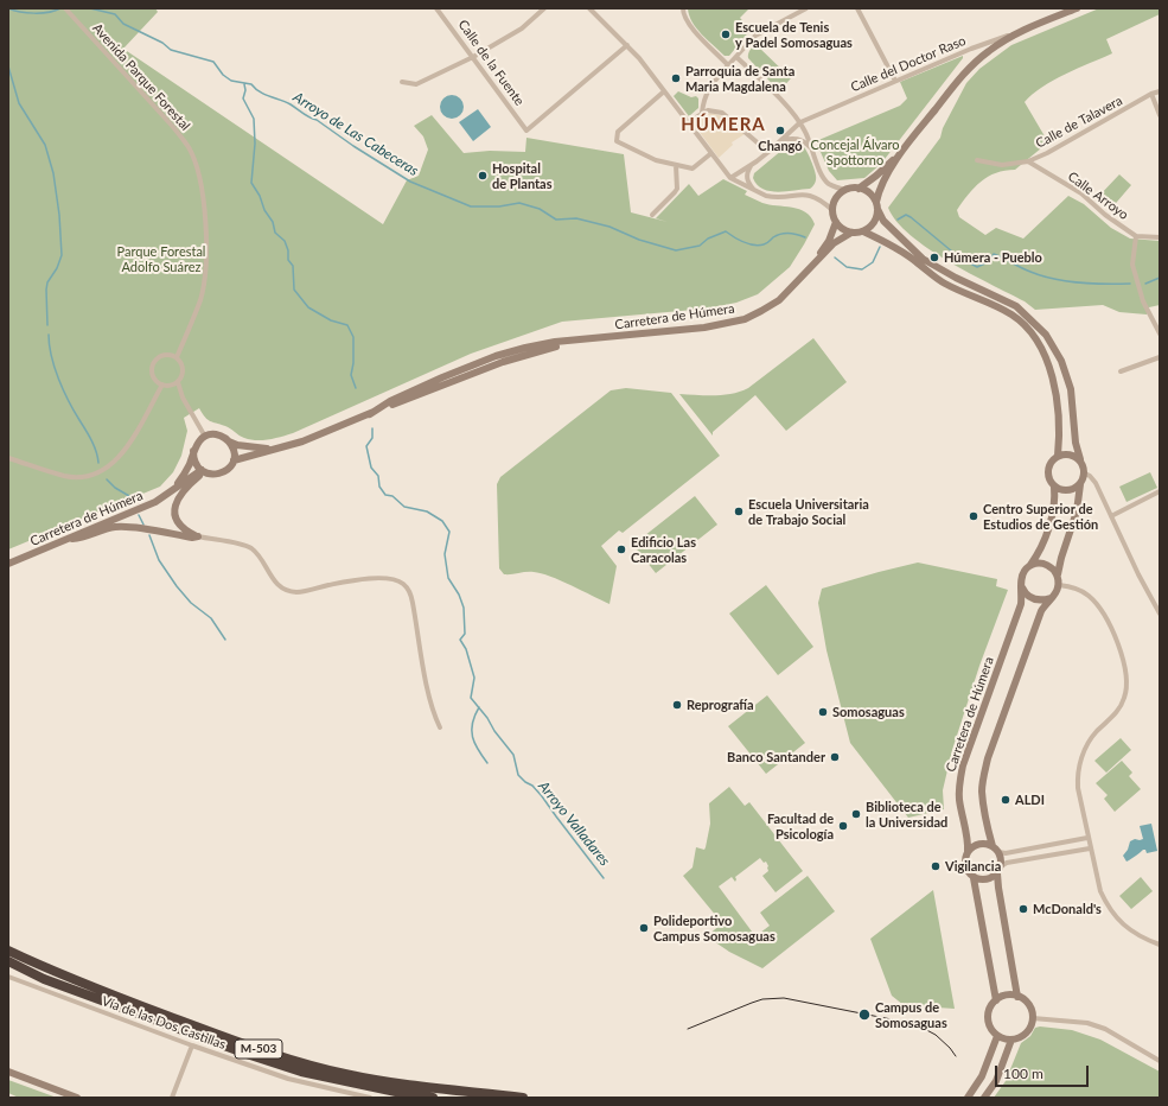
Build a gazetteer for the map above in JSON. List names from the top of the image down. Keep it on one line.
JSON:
{"streets":{"highway":["M-503"],"street":["Calle de la Fuente","Calle del Doctor Raso","Avenida Parque Forestal","Calle de Talavera","Calle Arroyo","Carretera de Húmera","Vía de las Dos Castillas"]},"crossings":[["Calle de Talavera","Calle Arroyo"]],"districts":["HÚMERA"],"water":["Arroyo de Las Cabeceras","Arroyo Valladares"],"parks":["Concejal Álvaro Spottorno","Parque Forestal Adolfo Suárez"],"places":["Escuela de Tenis y Padel Somosaguas","Parroquia de Santa Maria Magdalena","Changó","Hospital de Plantas","Húmera - Pueblo","Escuela Universitaria de Trabajo Social","Centro Superior de Estudios de Gestión","Edificio Las Caracolas","Reprografía","Somosaguas","Banco Santander","ALDI","Biblioteca de la Universidad","Facultad de Psicología","Vigilancia","McDonald's","Polideportivo Campus Somosaguas","Campus de Somosaguas"],"scale_bar":"100 m"}
